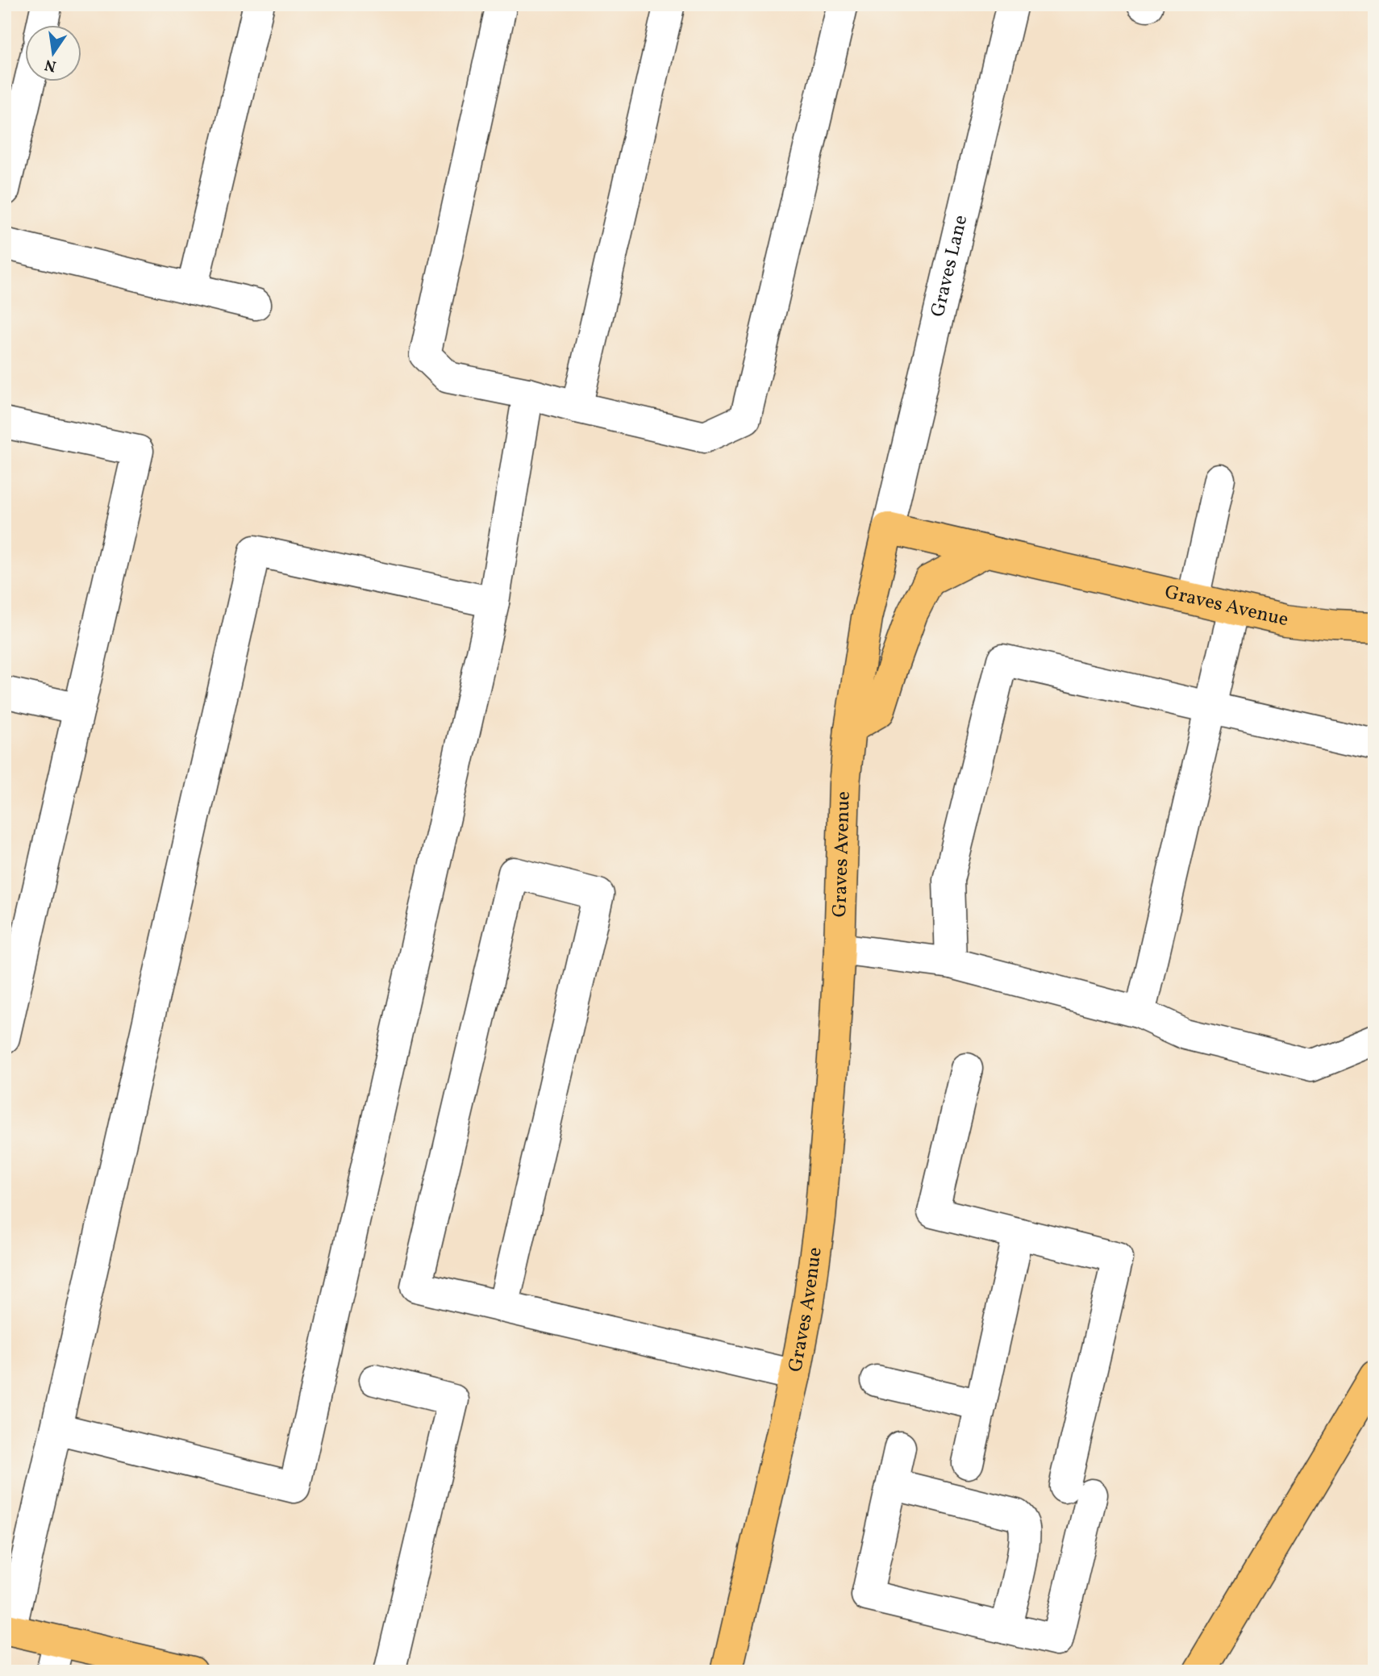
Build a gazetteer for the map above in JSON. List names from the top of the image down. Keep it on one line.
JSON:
{"streets":{"main road":["Graves Avenue"],"street":["Graves Lane"]},"crossings":[["Graves Lane","Graves Avenue"]],"north":"bottom"}
